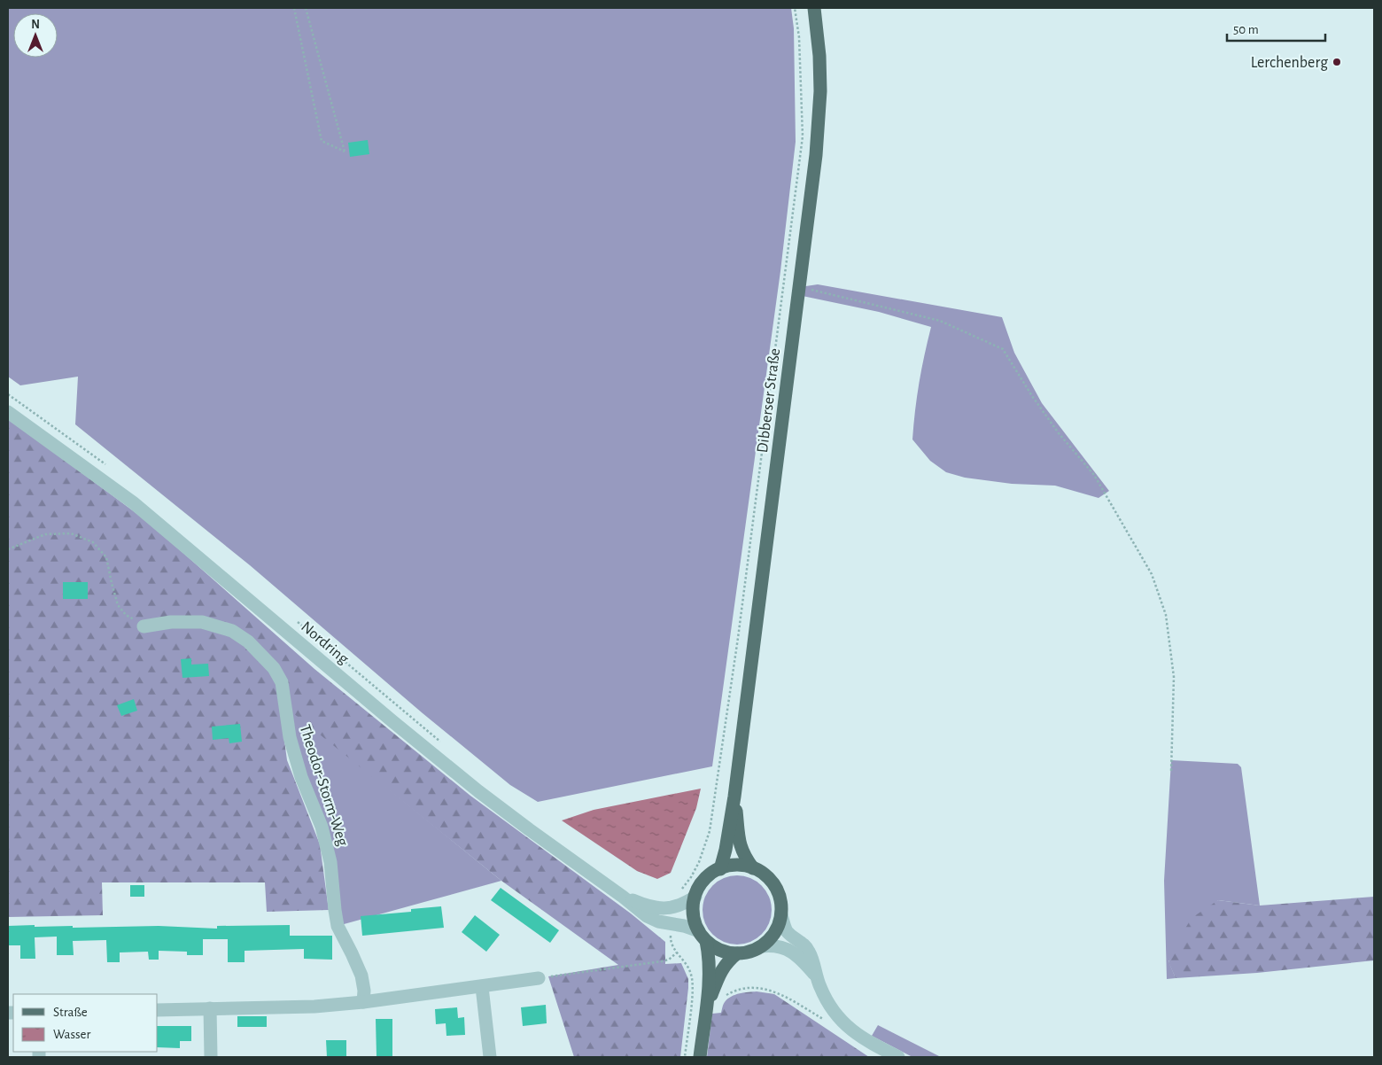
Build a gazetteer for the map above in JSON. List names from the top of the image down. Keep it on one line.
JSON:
{"streets":{"main road":["Dibberser Straße"],"street":["Nordring","Theodor-Storm-Weg"]},"crossings":[["Dibberser Straße","Nordring"]],"places":["Lerchenberg"],"legend":["Straße","Wasser"],"scale_bar":"50 m","north":"top"}
